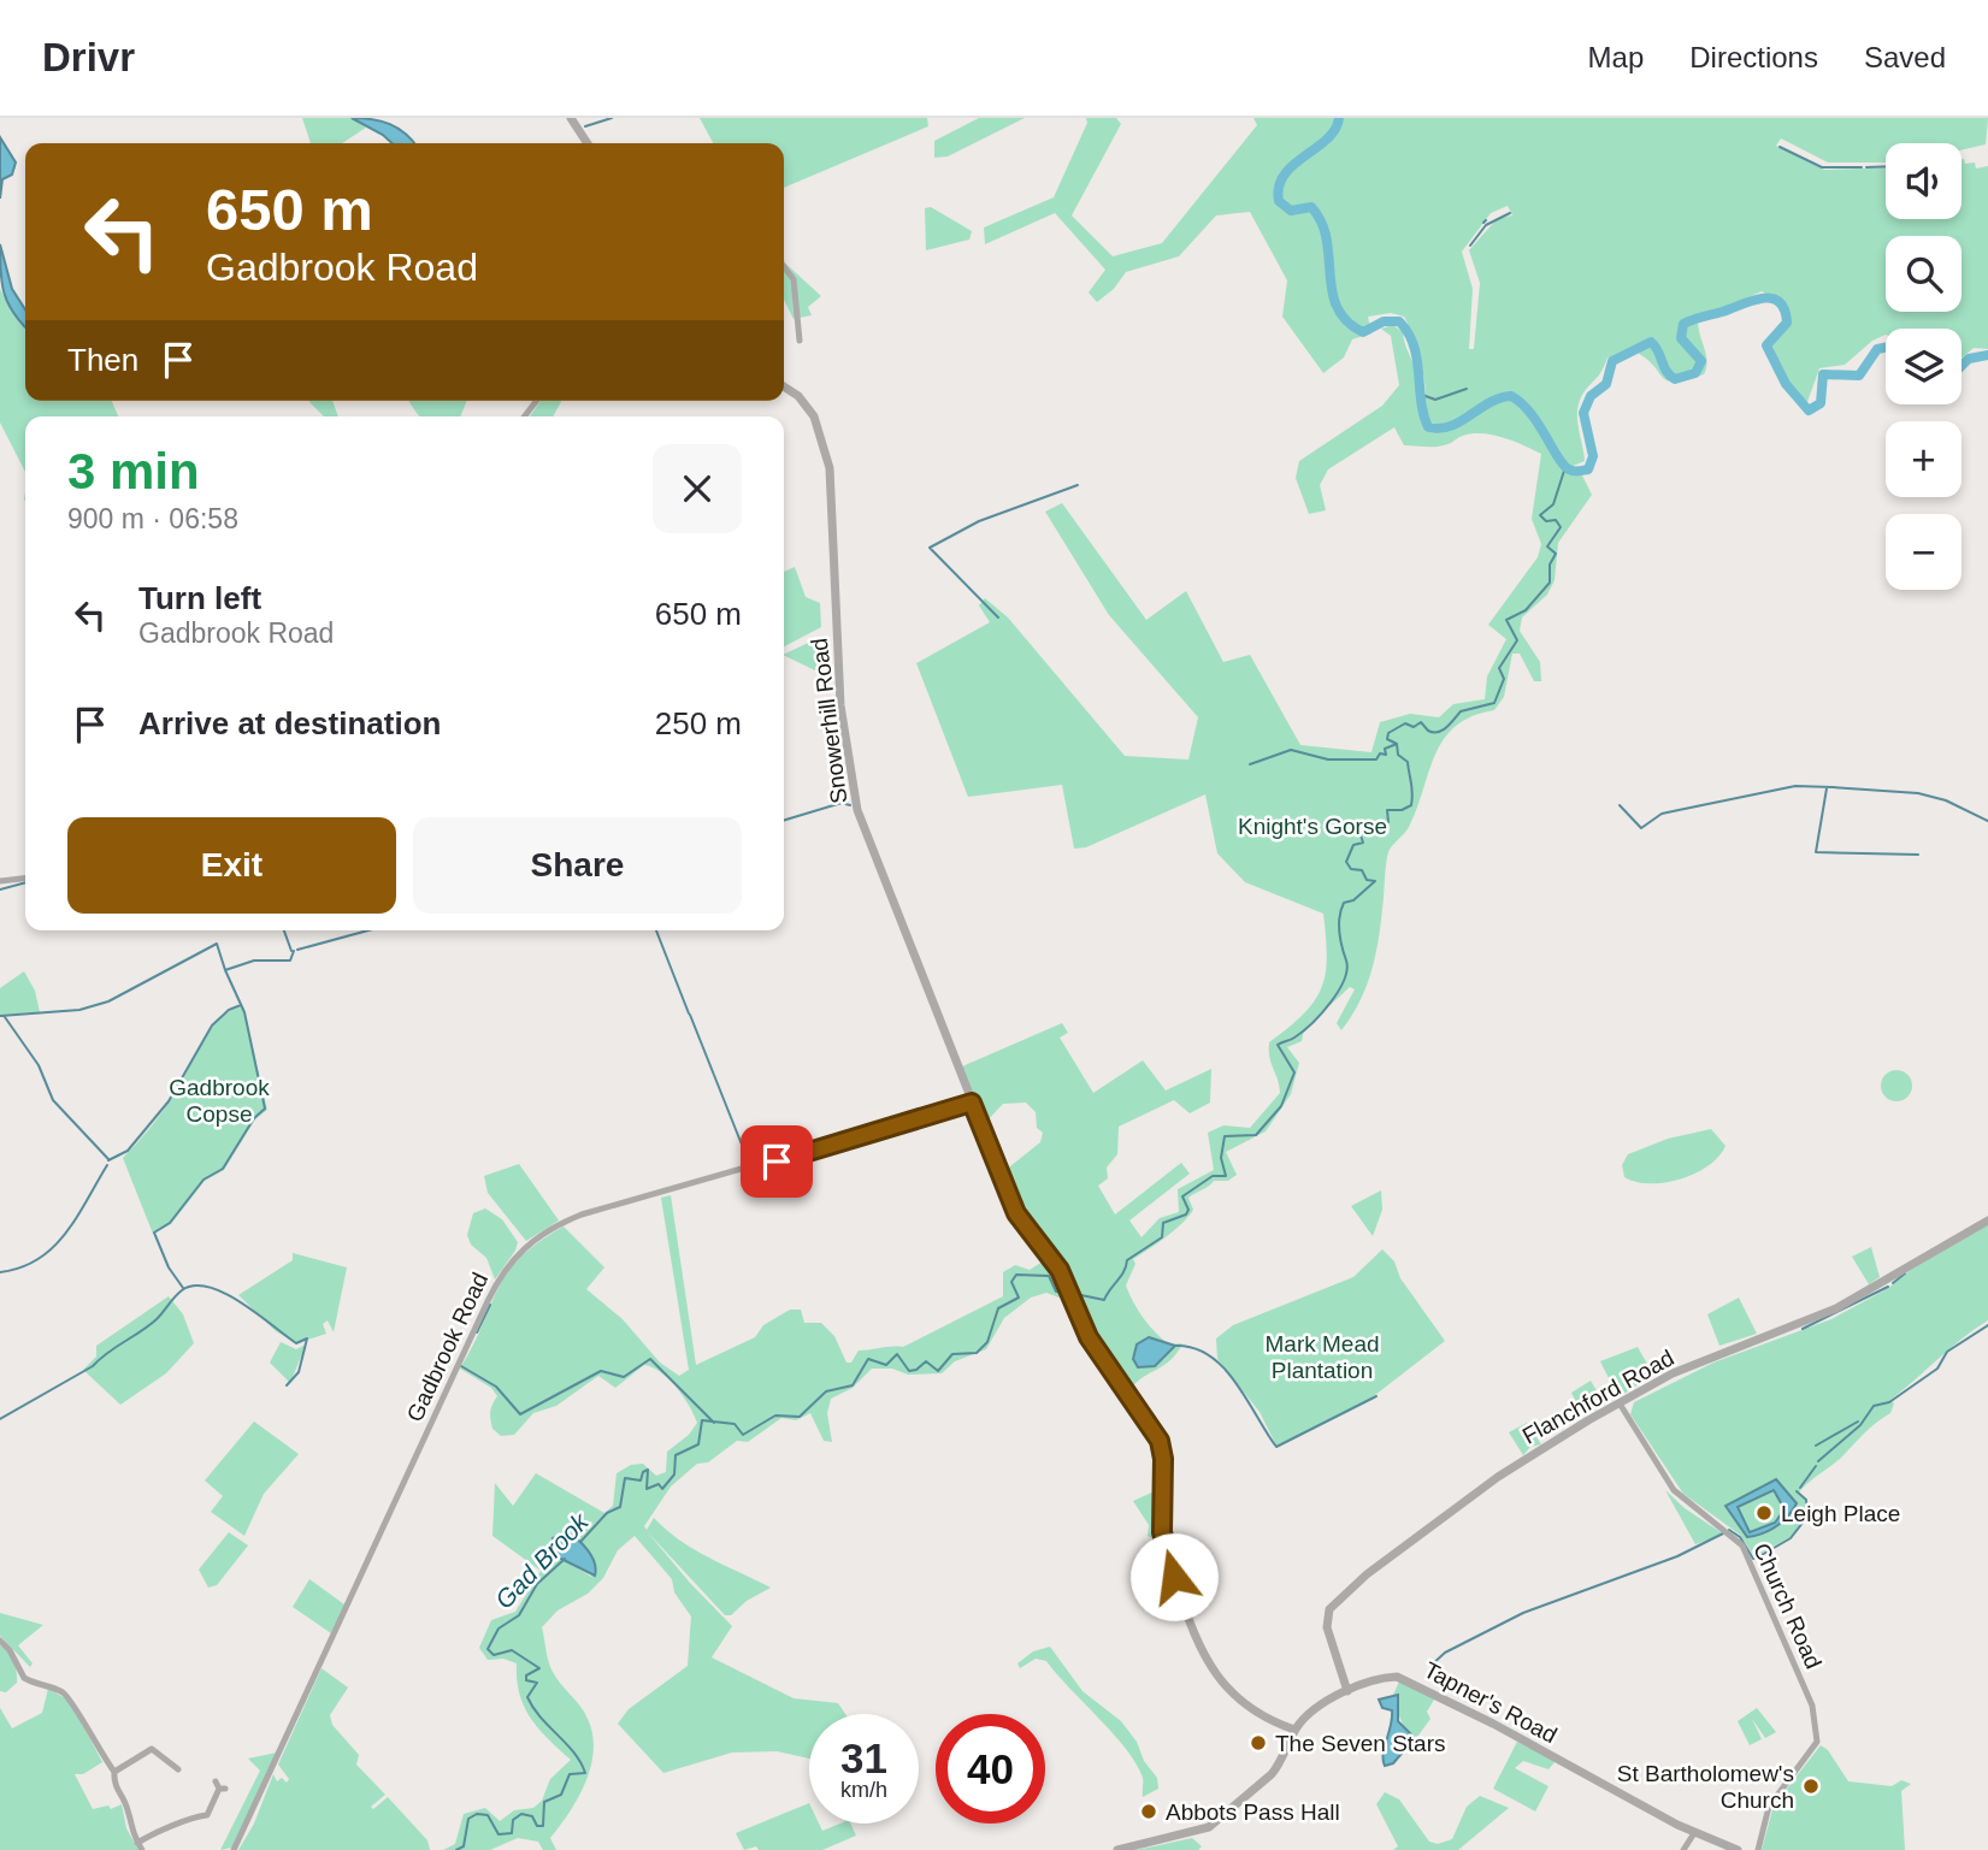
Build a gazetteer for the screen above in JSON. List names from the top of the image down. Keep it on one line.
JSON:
{"streets":{"street":["Snowerhill Road","Gadbrook Road","Flanchford Road","Church Road","Tapner's Road"]},"crossings":[["Snowerhill Road","Gadbrook Road"],["Flanchford Road","Church Road"],["Flanchford Road","Tapner's Road"]],"water":["Gad Brook"],"parks":["Knight's Gorse","Gadbrook Copse","Mark Mead Plantation"],"places":["Leigh Place","The Seven Stars","St Bartholomew's Church","Abbots Pass Hall"],"page":{"header":"Drivr","nav":["Map","Directions","Saved"],"map_buttons":["+","−"],"turn":["650 m","Gadbrook Road"],"then":"Then","heading":["3 min","900 m · 06:58"],"list":[{"name":"Turn left","note":"Gadbrook Road","value":"650 m"},{"name":"Arrive at destination","value":"250 m"}],"buttons":["Exit","Share"],"speed":"31 km/h","limit":"40"}}
